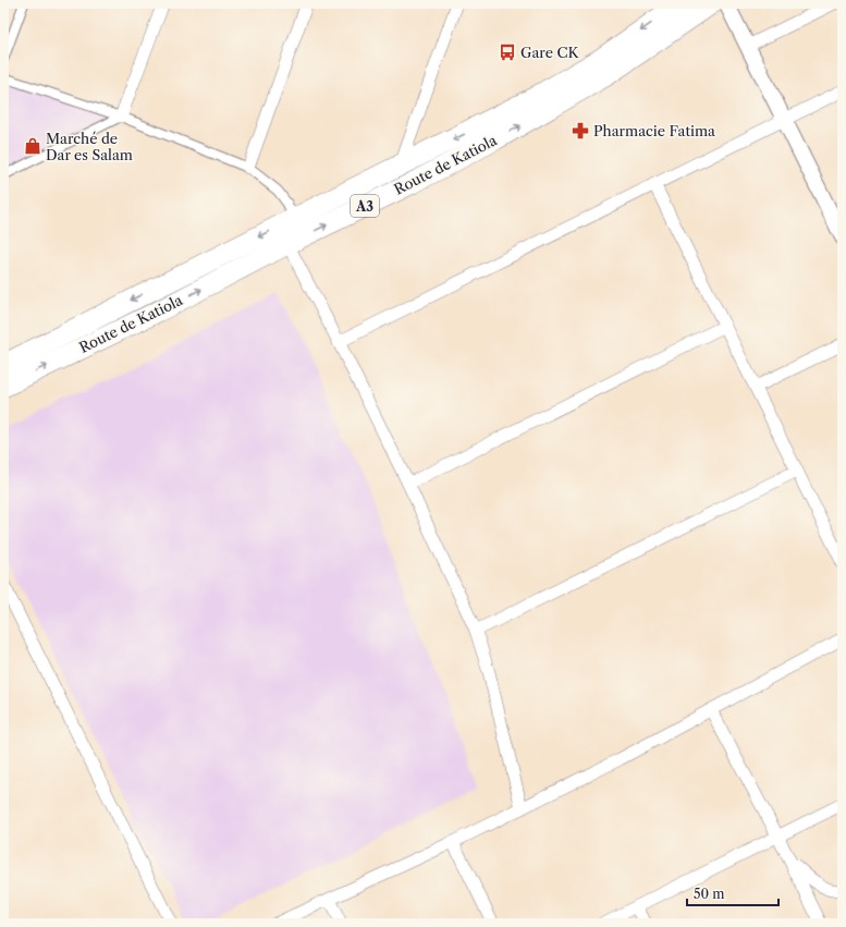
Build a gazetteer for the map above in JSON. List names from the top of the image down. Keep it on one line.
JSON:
{"streets":{"highway":["Route de Katiola","A3"]},"places":{"bus stop":["Gare CK"],"pharmacy":["Pharmacie Fatima"],"shop":["Marché de Dar es Salam"]},"scale_bar":"50 m"}
